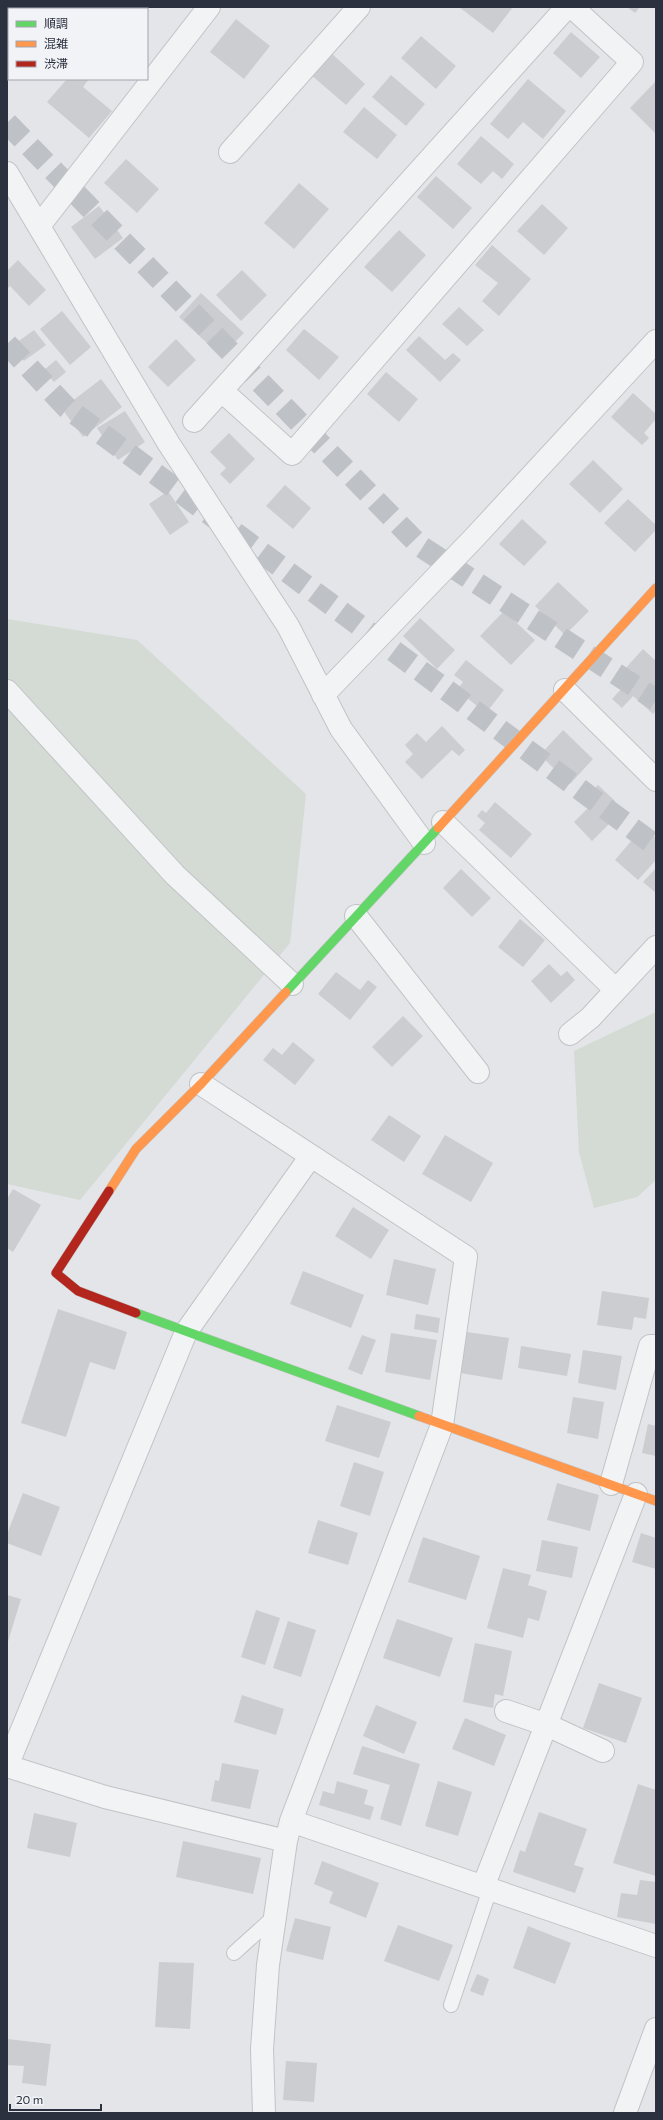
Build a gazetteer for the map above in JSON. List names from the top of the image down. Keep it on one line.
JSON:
{"legend":["順調","混雑","渋滞"],"scale_bar":"20 m"}
